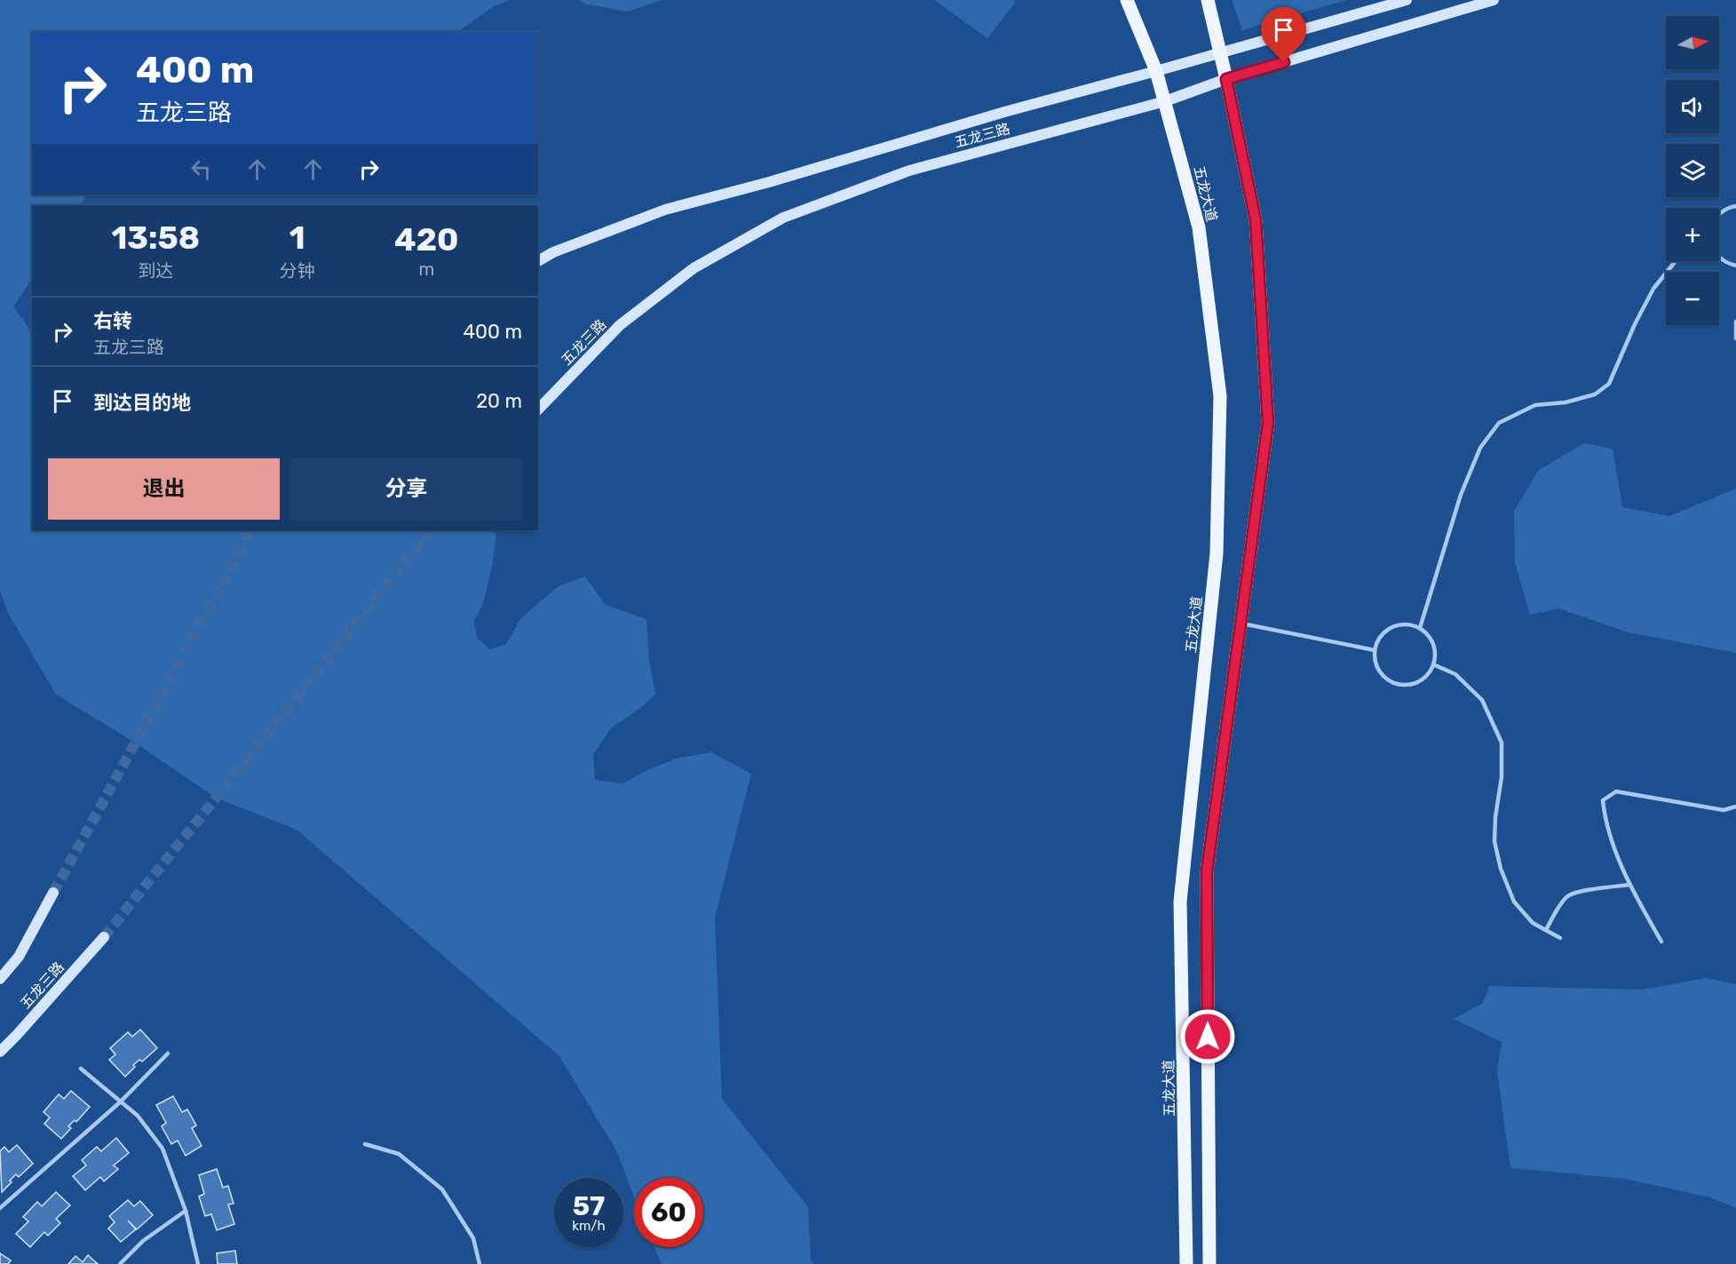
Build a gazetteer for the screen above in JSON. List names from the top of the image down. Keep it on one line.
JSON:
{"streets":{"main road":["五龙三路","五龙大道"]},"crossings":[["五龙三路","五龙大道"]],"north":"right","page":{"map_buttons":["+","−"],"turn":["400 m","五龙三路"],"eta":["13:58","到达","1","分钟","420","m"],"list":[{"name":"右转","note":"五龙三路","value":"400 m"},{"name":"到达目的地","value":"20 m"}],"buttons":["退出","分享"],"speed":"57 km/h","limit":"60"}}
